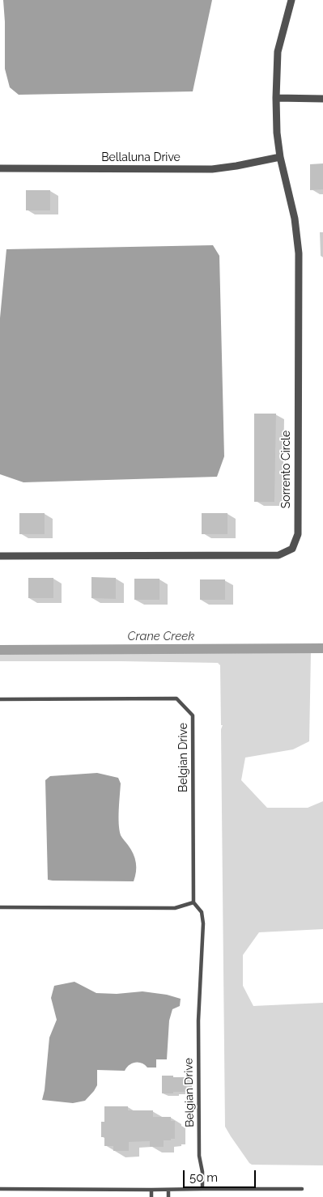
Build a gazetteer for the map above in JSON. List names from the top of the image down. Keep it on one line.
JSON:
{"streets":{"street":["Bellaluna Drive","Sorrento Circle"],"lane":["Belgian Drive"]},"crossings":[["Bellaluna Drive","Sorrento Circle"]],"water":["Crane Creek"],"scale_bar":"50 m"}
